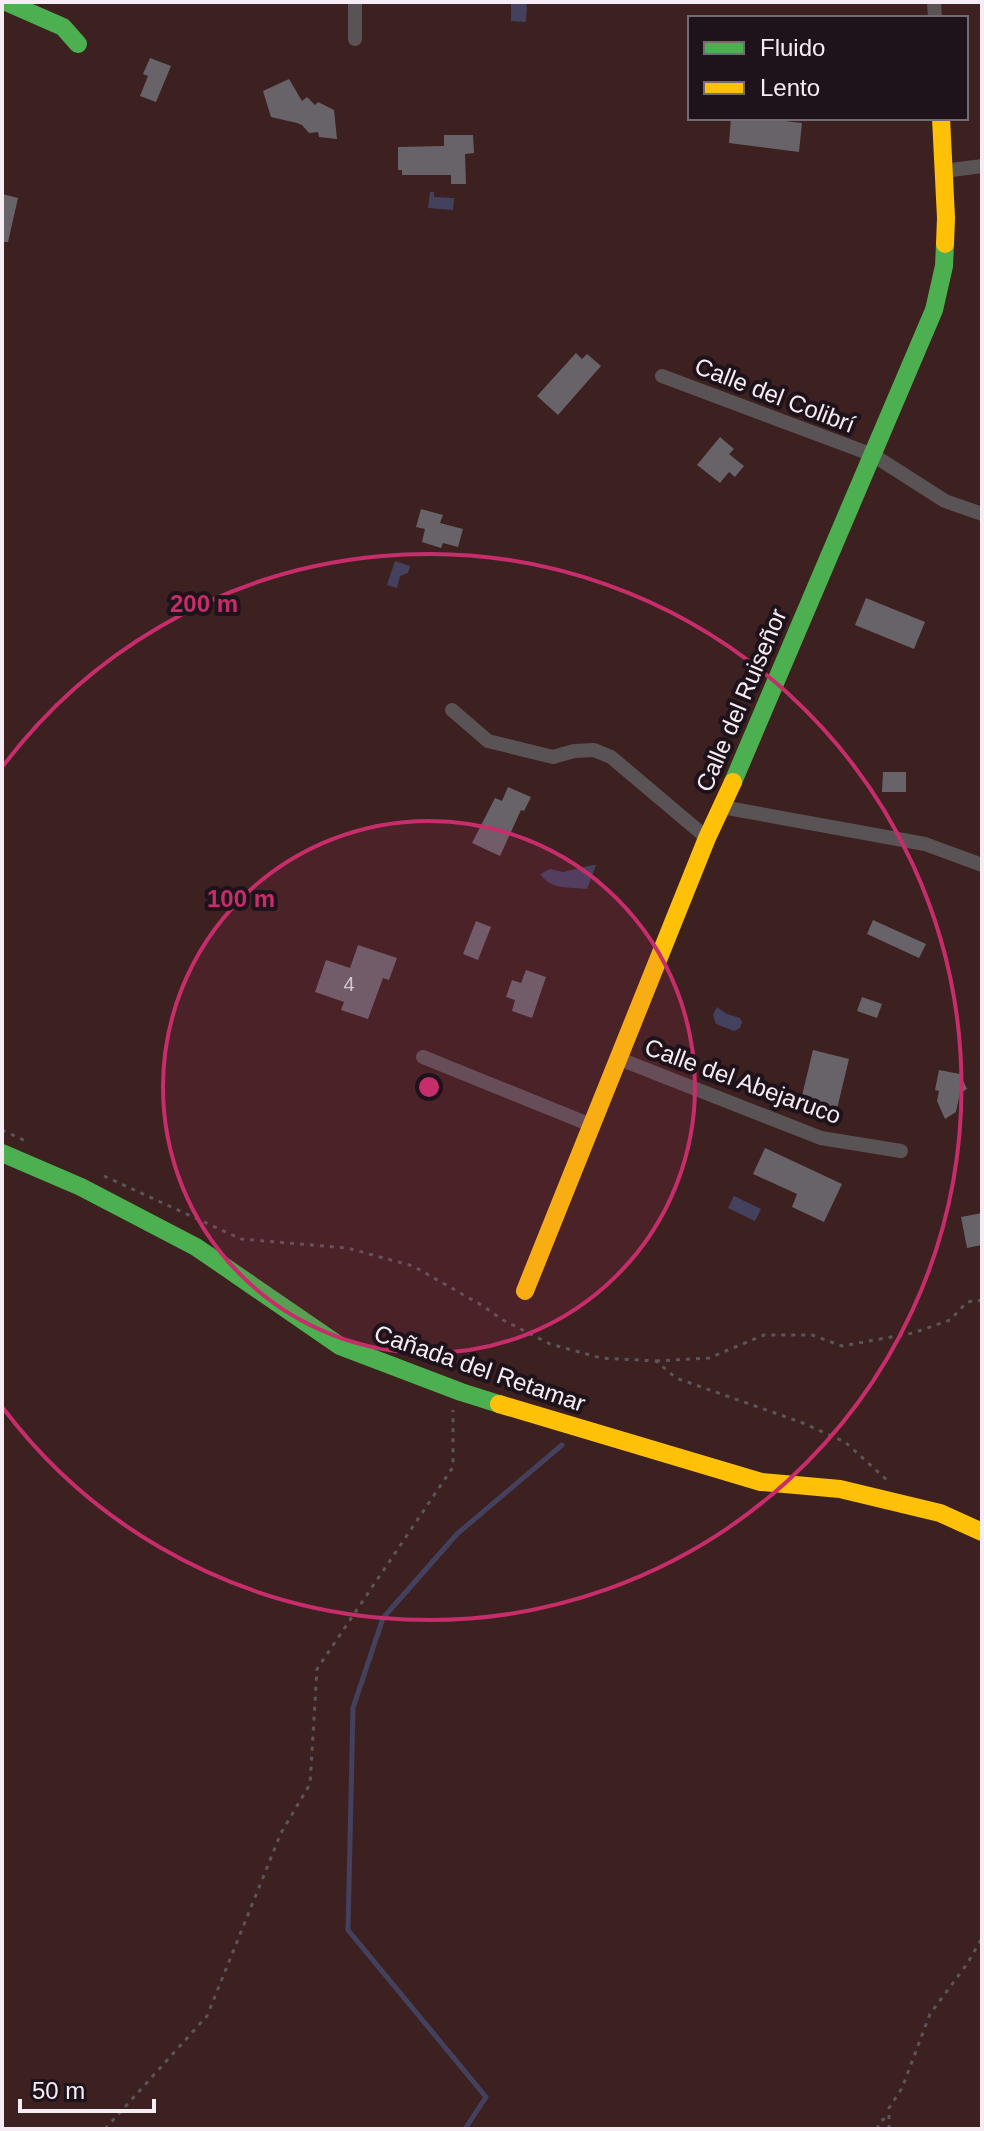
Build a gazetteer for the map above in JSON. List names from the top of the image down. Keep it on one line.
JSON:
{"streets":{"street":["Calle del Colibrí","Calle del Ruiseñor","Calle del Abejaruco","Cañada del Retamar"]},"crossings":[["Calle del Colibrí","Calle del Ruiseñor"],["Calle del Ruiseñor","Calle del Abejaruco"]],"house_numbers":["4"],"legend":["Fluido","Lento"],"scale_bar":"50 m","rings":["200 m","100 m"]}
